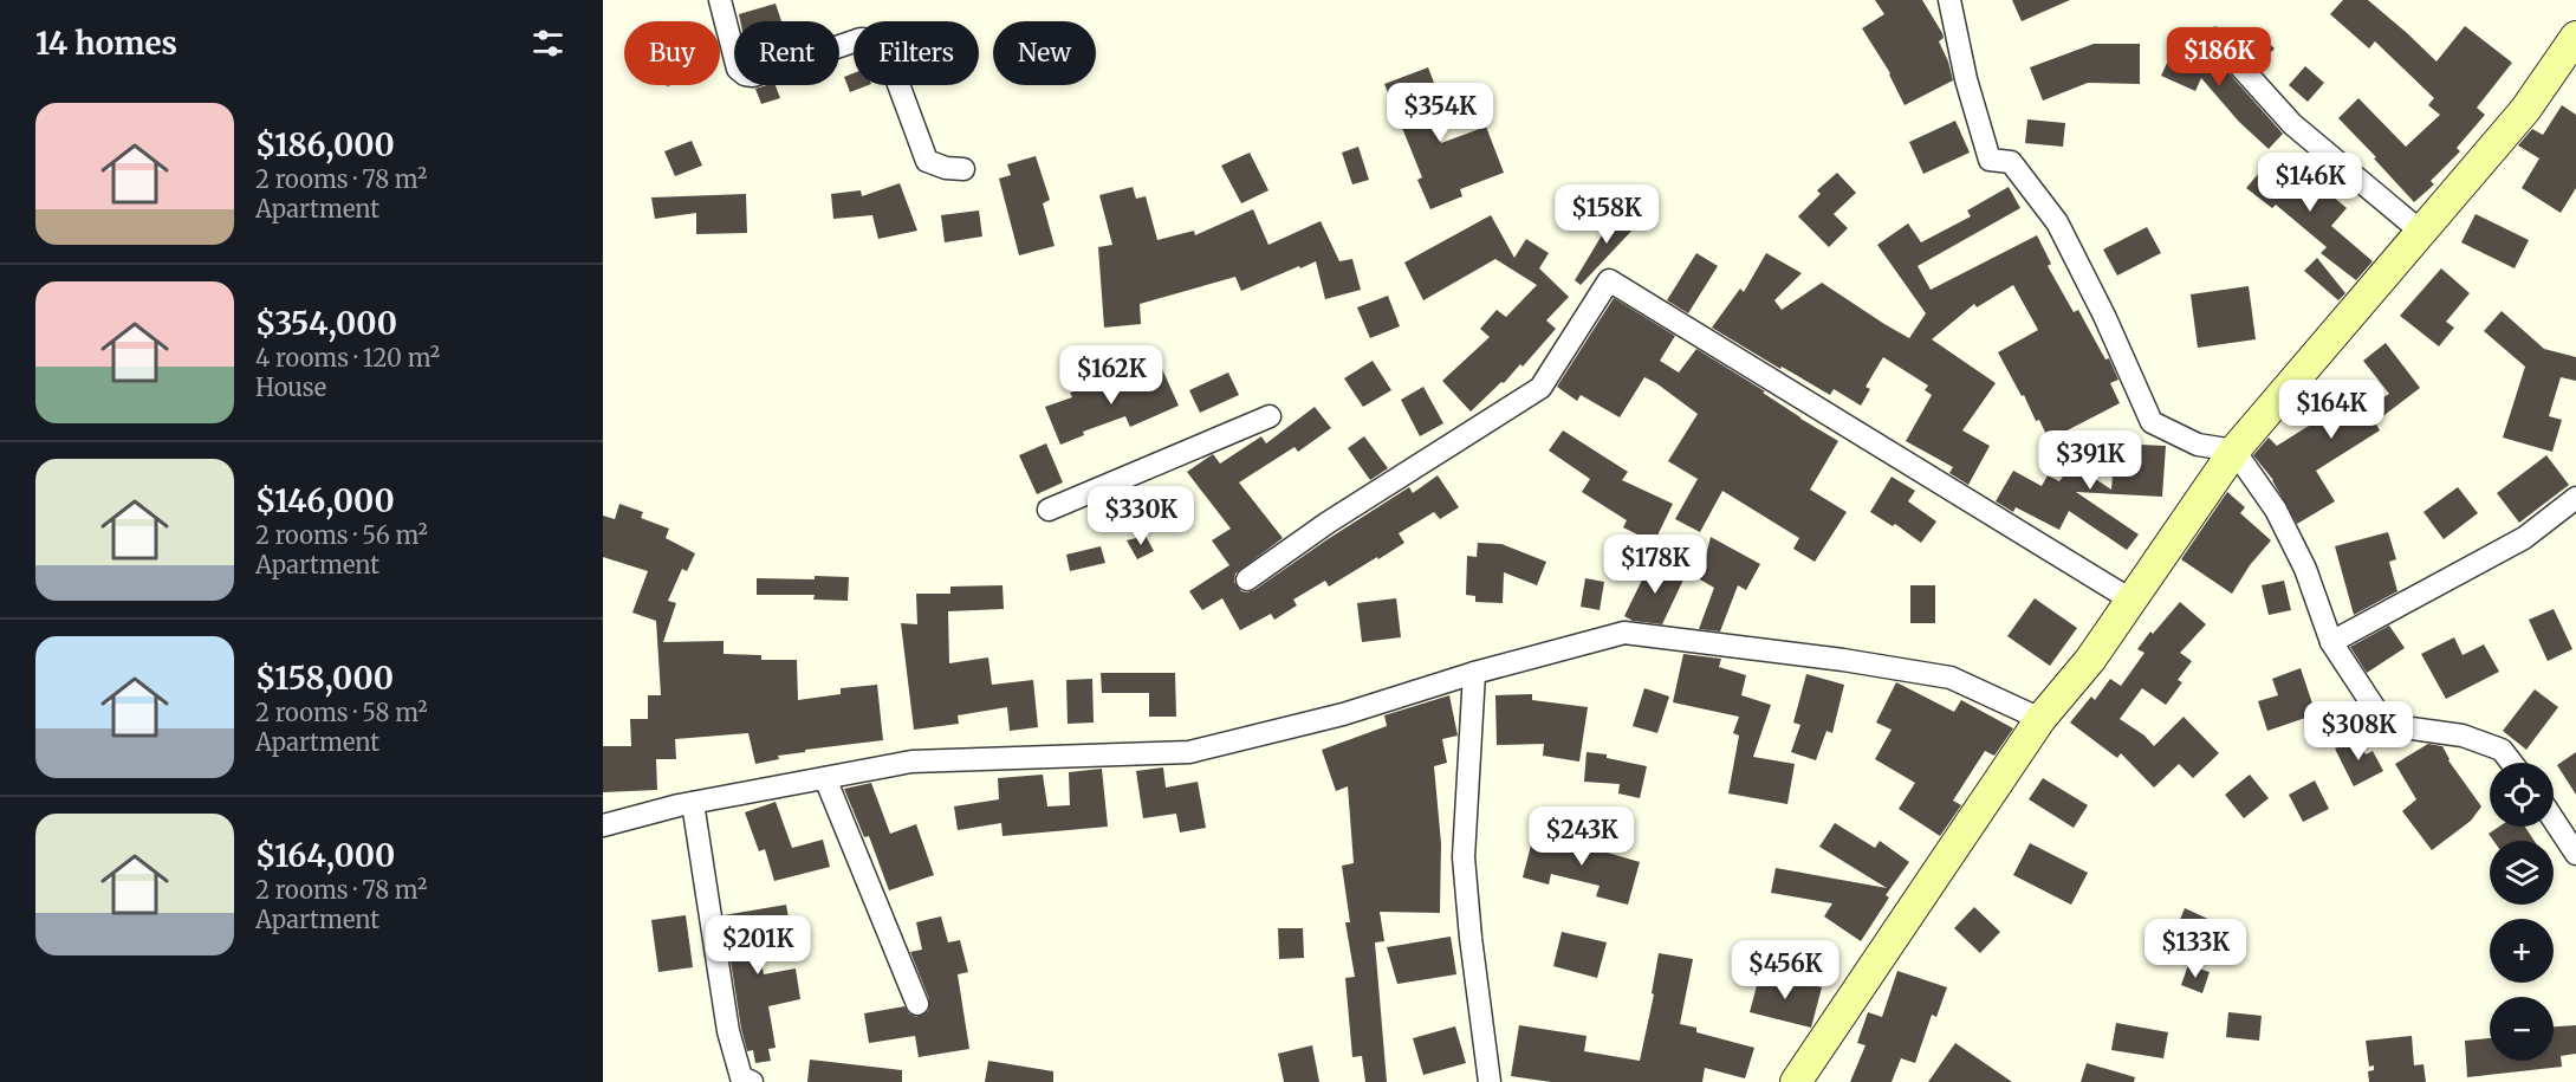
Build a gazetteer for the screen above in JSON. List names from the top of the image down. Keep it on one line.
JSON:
{"page":{"heading":"14 homes","chip":["Buy","Rent","Filters","New"],"price":["$186K","$354K","$146K","$158K","$162K","$164K","$391K","$330K","$178K","$308K","$243K","$201K","$133K","$456K"],"list":[{"name":"$186,000","note":"2 rooms · 78 m² · Apartment"},{"name":"$354,000","note":"4 rooms · 120 m² · House"},{"name":"$146,000","note":"2 rooms · 56 m² · Apartment"},{"name":"$158,000","note":"2 rooms · 58 m² · Apartment"},{"name":"$164,000","note":"2 rooms · 78 m² · Apartment"}],"map_buttons":["+","−"]}}
